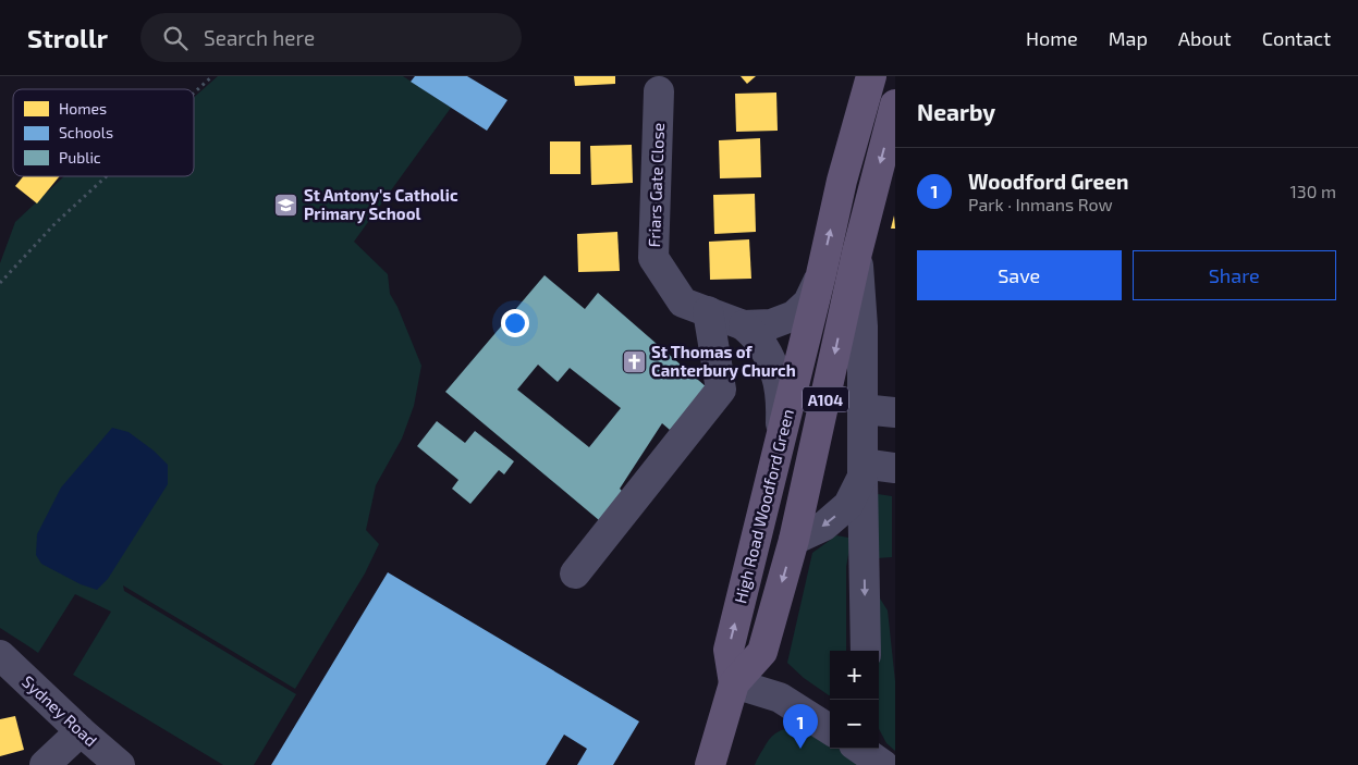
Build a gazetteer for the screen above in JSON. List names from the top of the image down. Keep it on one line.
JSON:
{"streets":{"main road":["A104","High Road Woodford Green"],"street":["Friars Gate Close","Sydney Road"]},"crossings":[["Friars Gate Close","High Road Woodford Green"]],"places":{"school or university":["St Antony's Catholic Primary School"],"church":["St Thomas of Canterbury Church"]},"legend":["Homes","Schools","Public"],"page":{"header":"Strollr","search":"Search here","nav":["Home","Map","About","Contact"],"heading":"Nearby","list":[{"mark":"1","name":"Woodford Green","note":"Park · Inmans Row","value":"130 m"}],"buttons":["Save","Share"],"map_buttons":["+","−"],"pins":"1"}}
